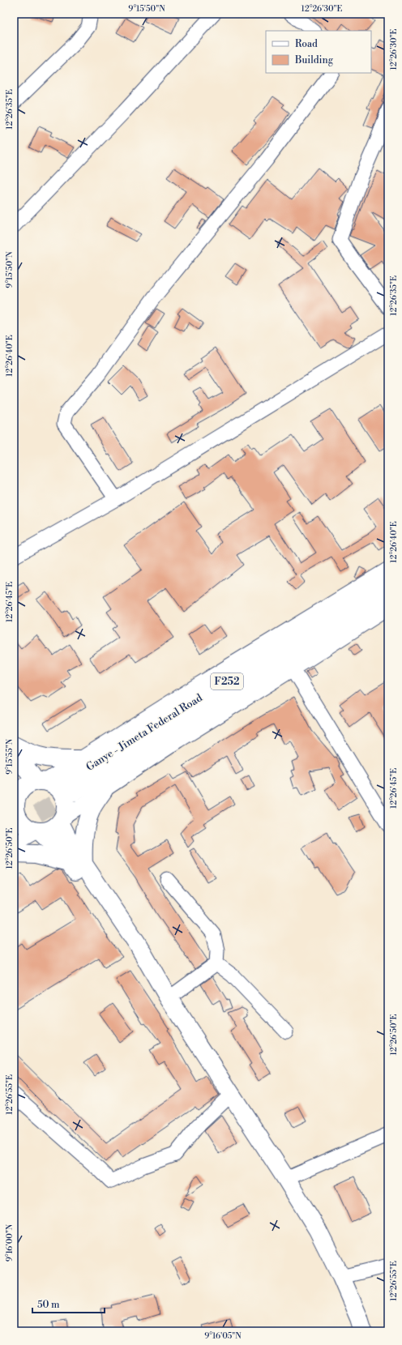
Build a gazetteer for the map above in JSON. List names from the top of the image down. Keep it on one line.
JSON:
{"streets":{"main road":["F252","Ganye - Jimeta Federal Road"]},"legend":["Road","Building"],"scale_bar":"50 m","coordinates":["9°15'50\"N","12°26'30\"E","12°26'35\"E","12°26'40\"E","12°26'45\"E","9°15'55\"N","12°26'50\"E","12°26'55\"E","9°16'00\"N","9°16'05\"N"]}
